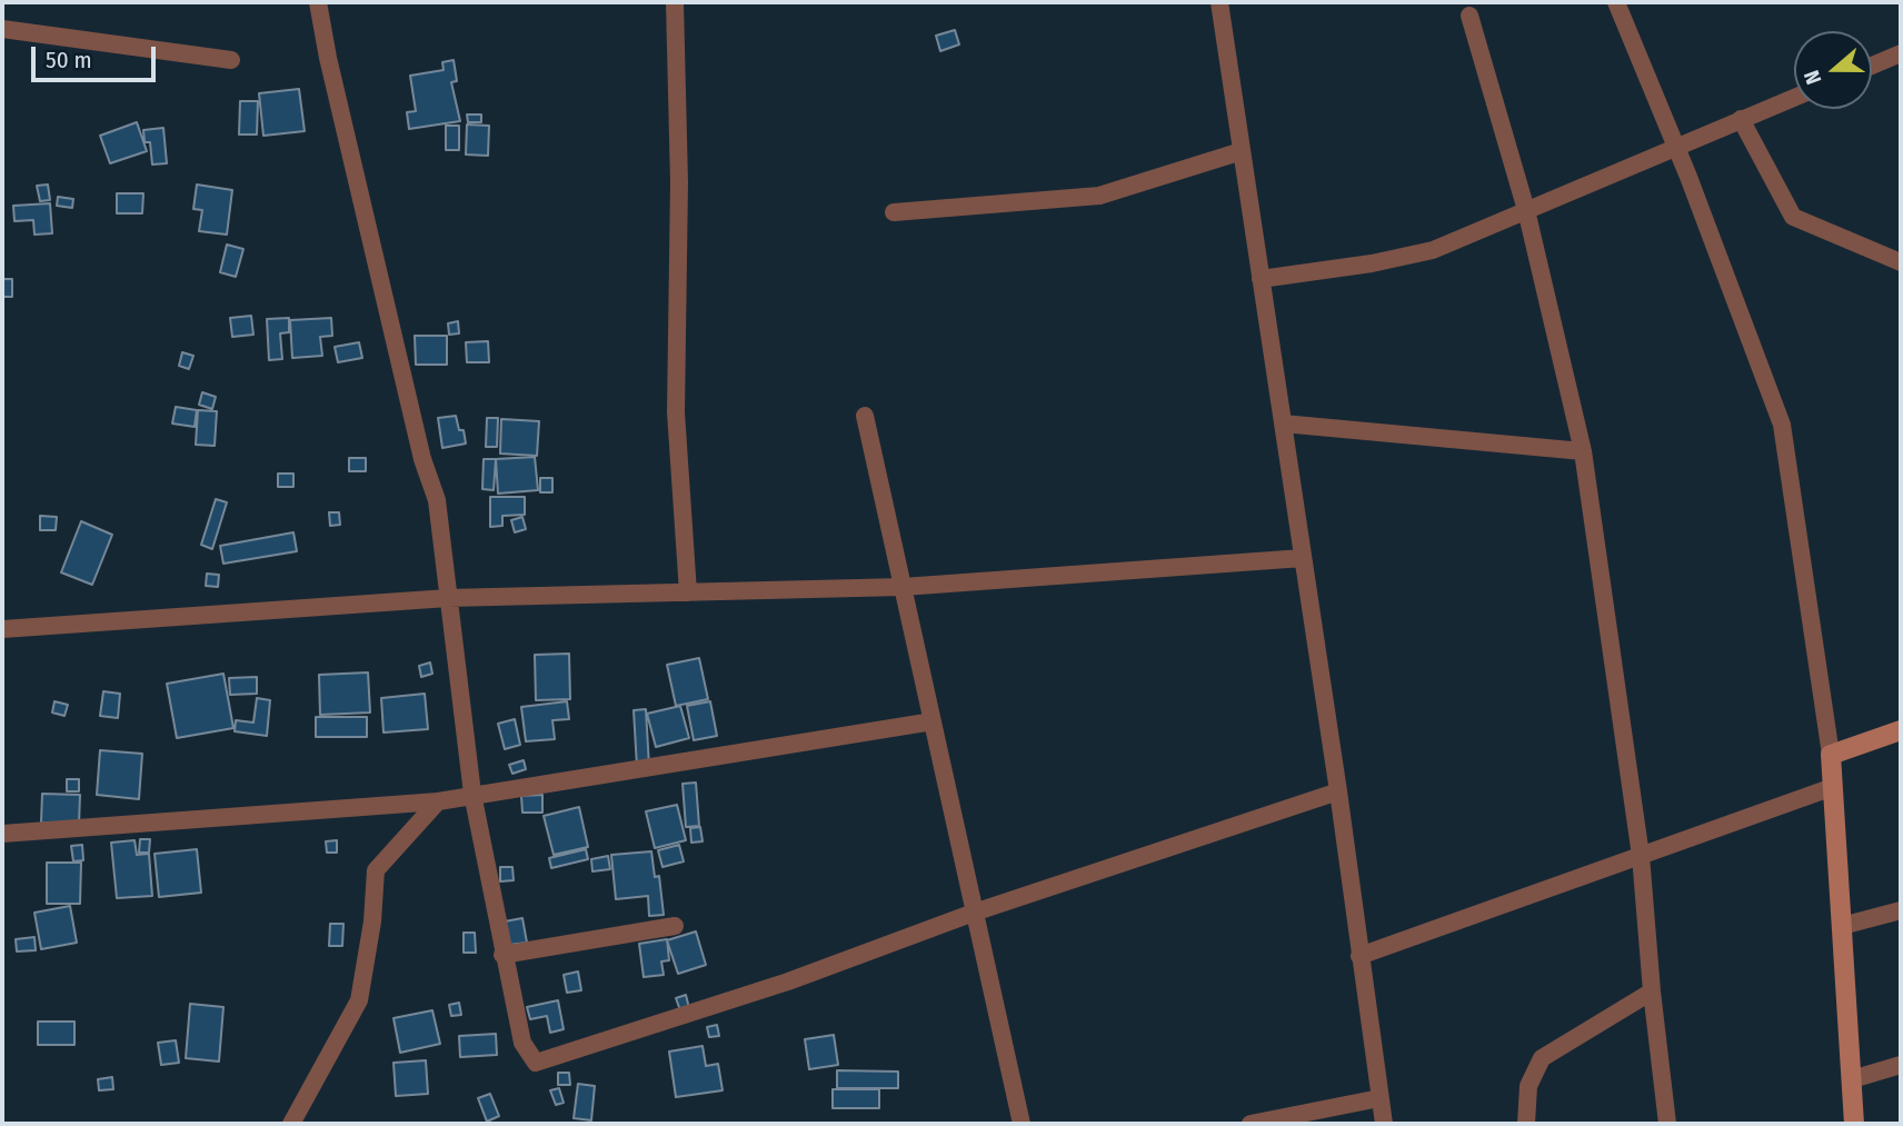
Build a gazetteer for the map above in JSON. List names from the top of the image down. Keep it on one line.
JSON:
{"scale_bar":"50 m","north":"left"}
